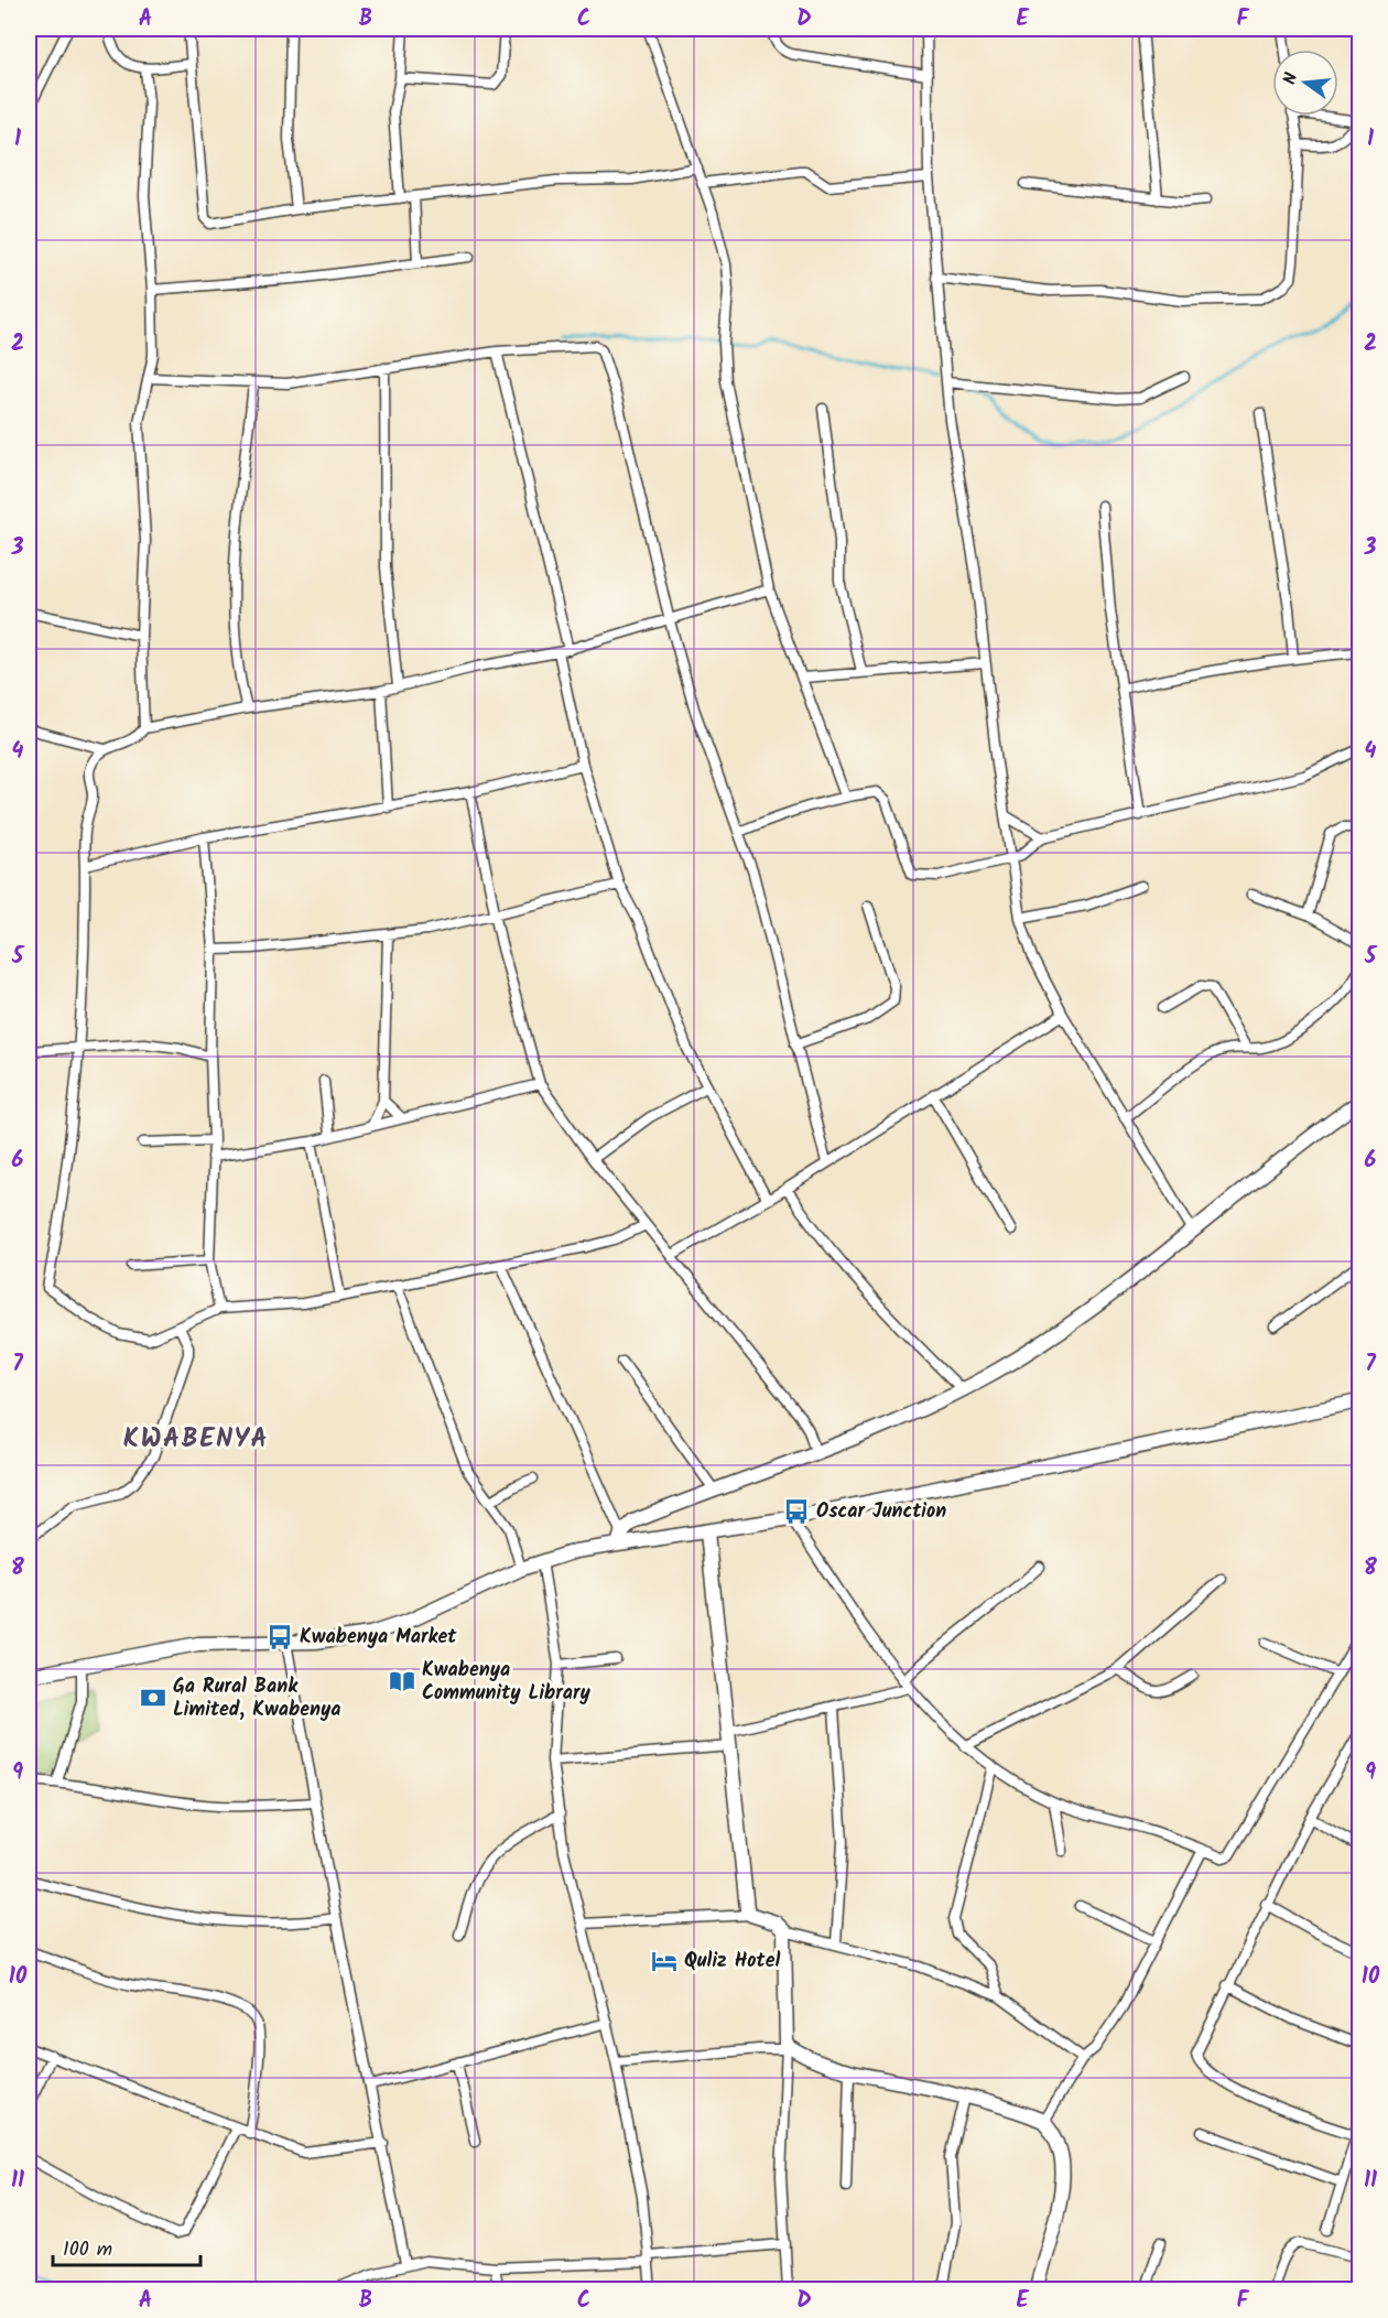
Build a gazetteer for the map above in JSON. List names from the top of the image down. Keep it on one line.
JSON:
{"districts":["KWABENYA"],"places":{"bus stop":["Oscar Junction","Kwabenya Market"],"library":["Kwabenya Community Library"],"bank":["Ga Rural Bank Limited, Kwabenya"],"hotel":["Quliz Hotel"]},"scale_bar":"100 m","north":"left","grid":{"columns":["A","B","C","D","E","F"],"rows":["1","2","3","4","5","6","7","8","9","10","11"]}}
